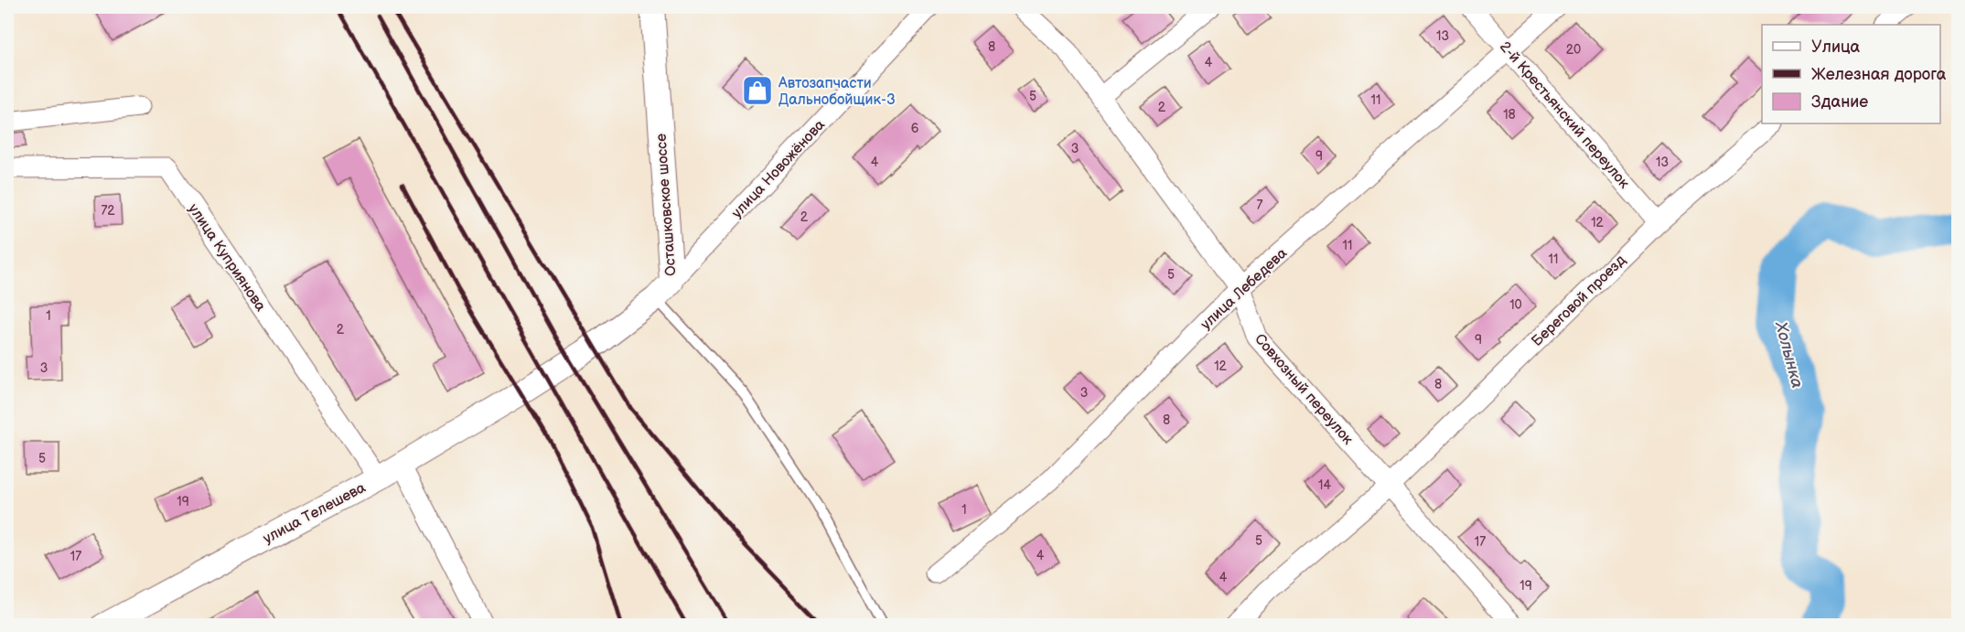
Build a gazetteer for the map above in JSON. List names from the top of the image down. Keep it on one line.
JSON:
{"streets":{"street":["2-й Крестьянский переулок","улица Новожёнова","Осташковское шоссе","улица Куприянова","улица Лебедева","Береговой проезд","Совхозный переулок","улица Телешева"]},"crossings":[["2-й Крестьянский переулок","улица Лебедева"],["2-й Крестьянский переулок","Береговой проезд"],["улица Новожёнова","Осташковское шоссе"],["Осташковское шоссе","улица Телешева"],["улица Куприянова","улица Телешева"],["улица Лебедева","Совхозный переулок"],["Береговой проезд","Совхозный переулок"]],"water":["Холынка"],"places":{"shop":["Автозапчасти Дальнобойщик-3"]},"house_numbers":["13","8","20","4","5","11","2","18","6","3","9","4","13","7","72","2","12","11","11","5","10","1","2","9","12","3","8","3","8","5","14","19","1","5","17","4","17","4","19"],"legend":["Улица","Железная дорога","Здание"]}
